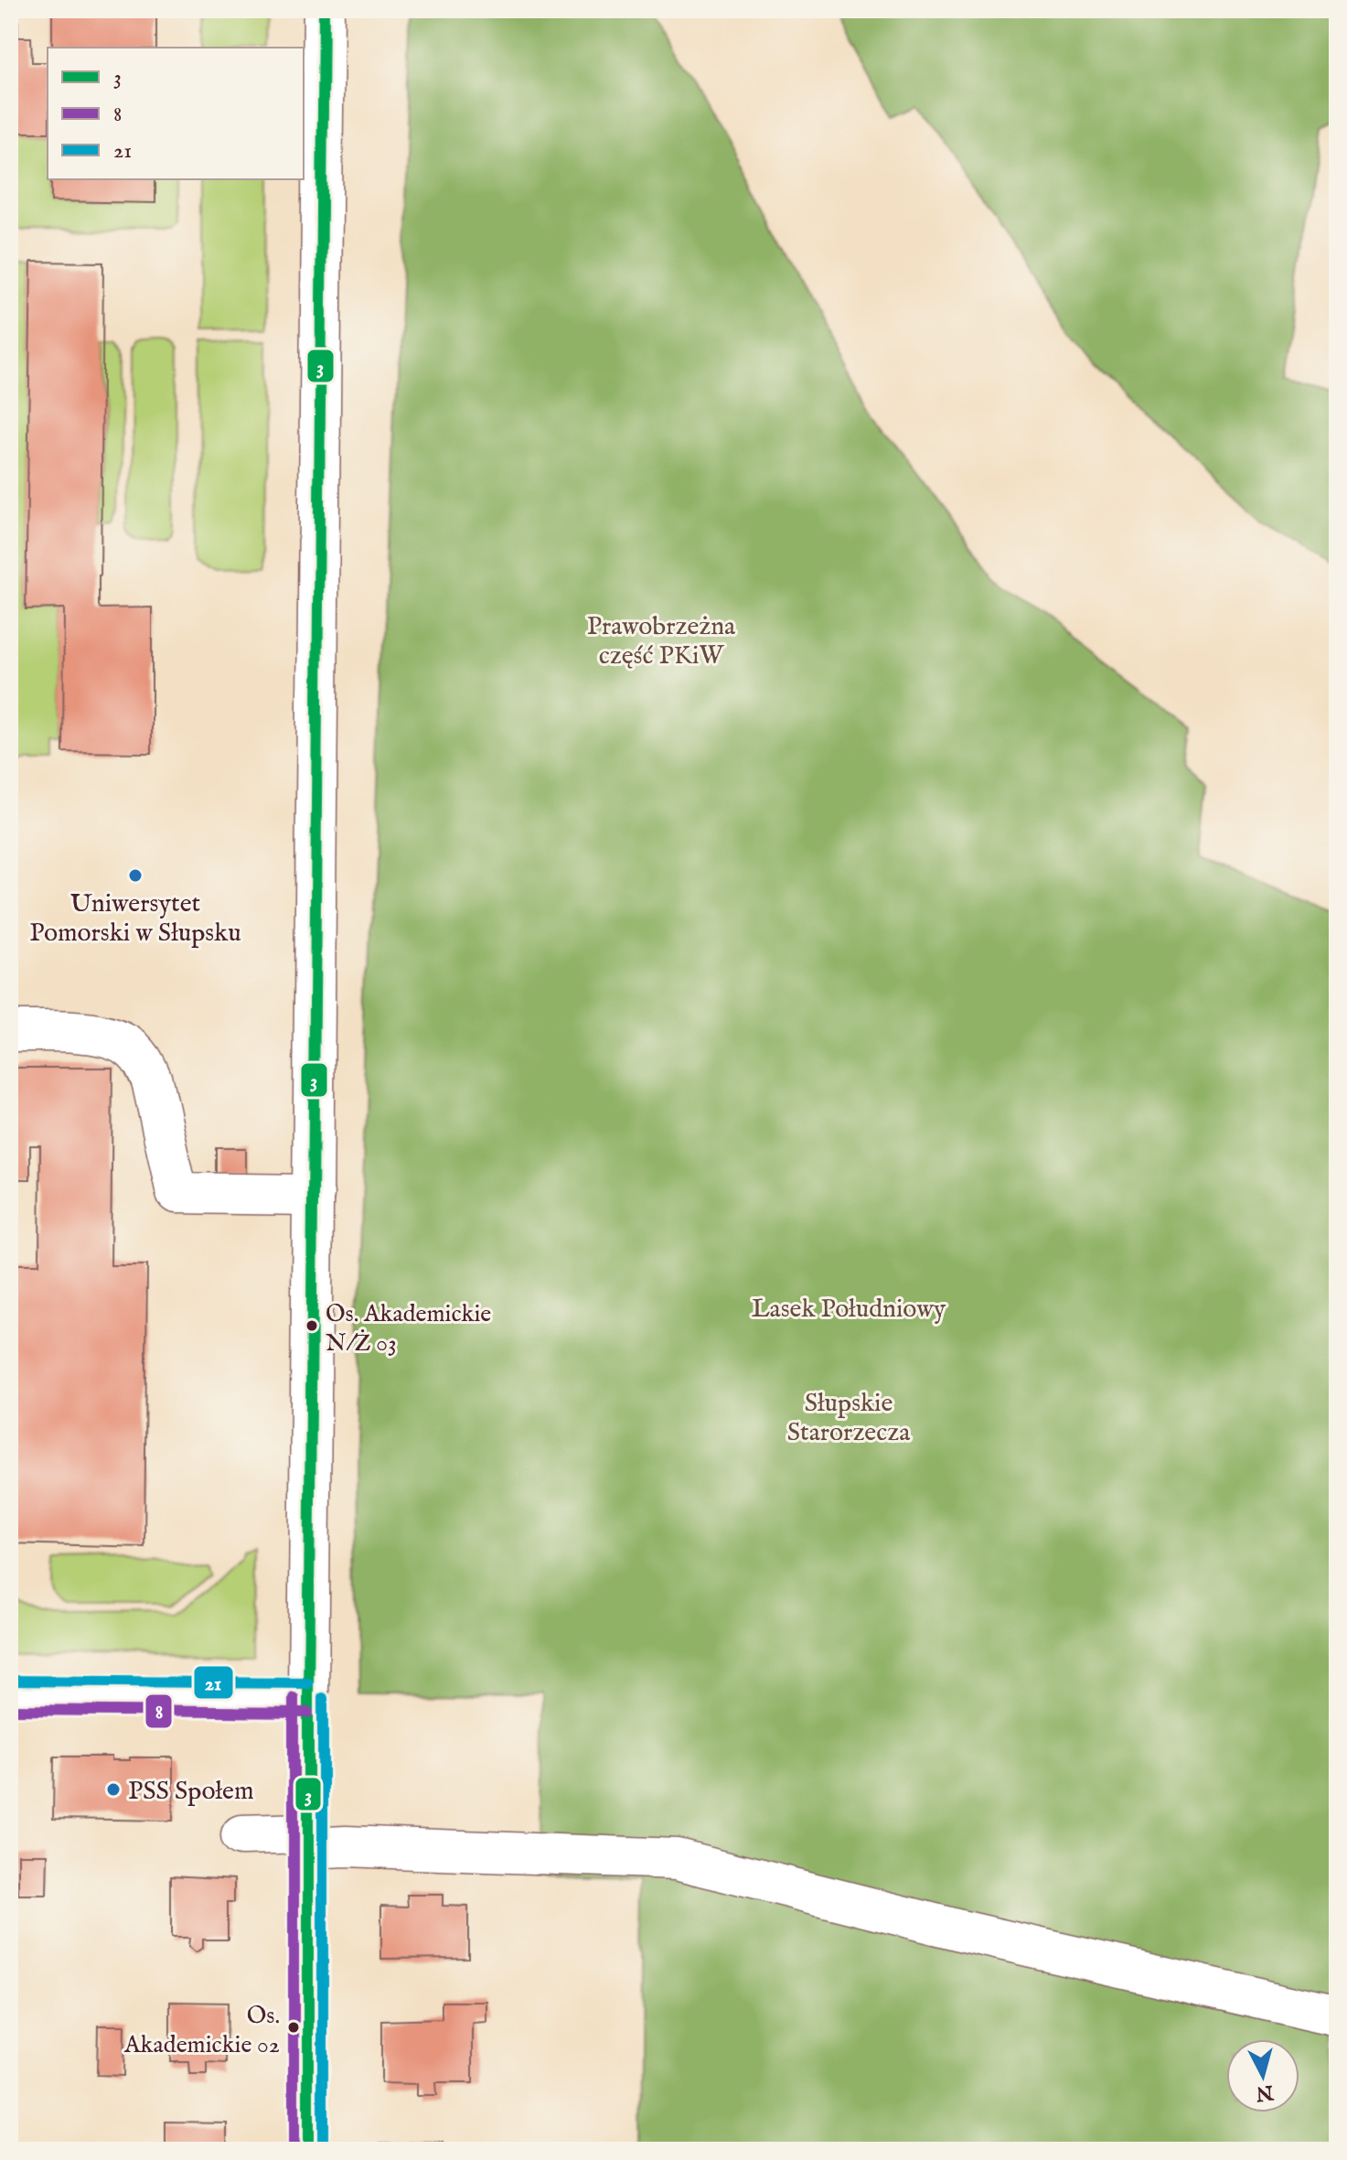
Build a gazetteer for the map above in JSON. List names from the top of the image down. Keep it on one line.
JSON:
{"parks":["Prawobrzeżna część PKiW","Lasek Południowy","Słupskie Starorzecza"],"places":["Uniwersytet Pomorski w Słupsku","Os. Akademickie N/Ż 03","PSS Społem","Os. Akademickie 02"],"lines":["transit line 3","transit line 21","transit line 8"],"legend":["3","8","21"],"north":"bottom"}
